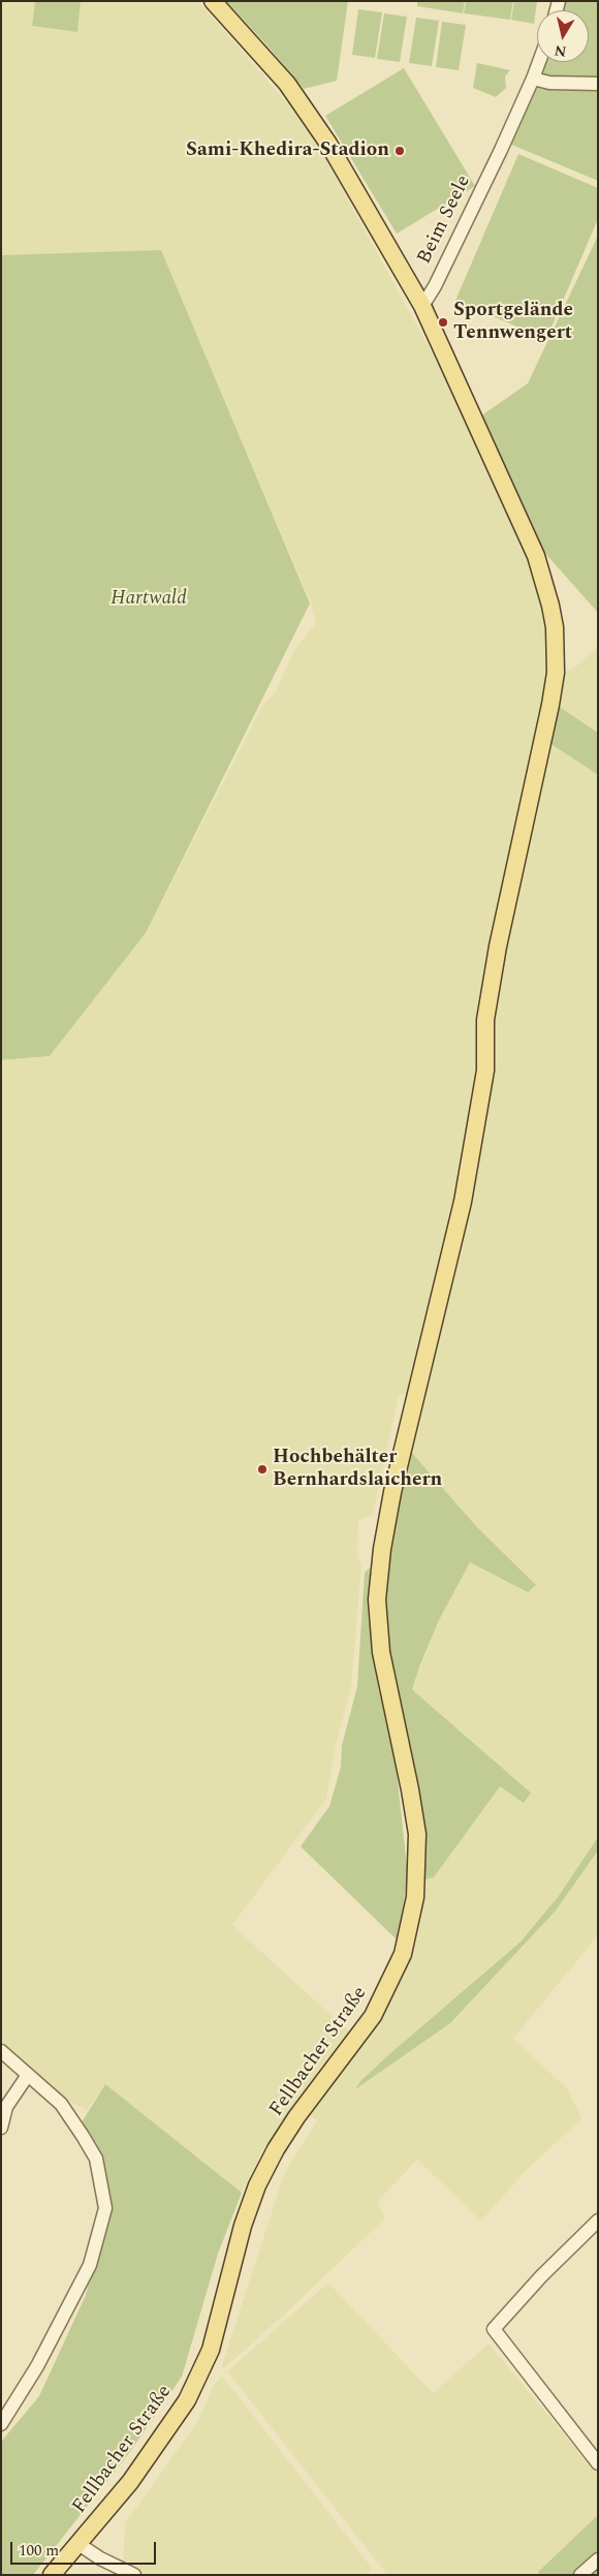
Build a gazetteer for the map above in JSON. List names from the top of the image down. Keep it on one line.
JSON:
{"streets":{"main road":["Fellbacher Straße"],"street":["Beim Seele"]},"crossings":[["Beim Seele","Fellbacher Straße"]],"parks":["Hartwald"],"places":["Sami-Khedira-Stadion","Sportgelände Tennwengert","Hochbehälter Bernhardslaichern"],"scale_bar":"100 m","north":"bottom"}
